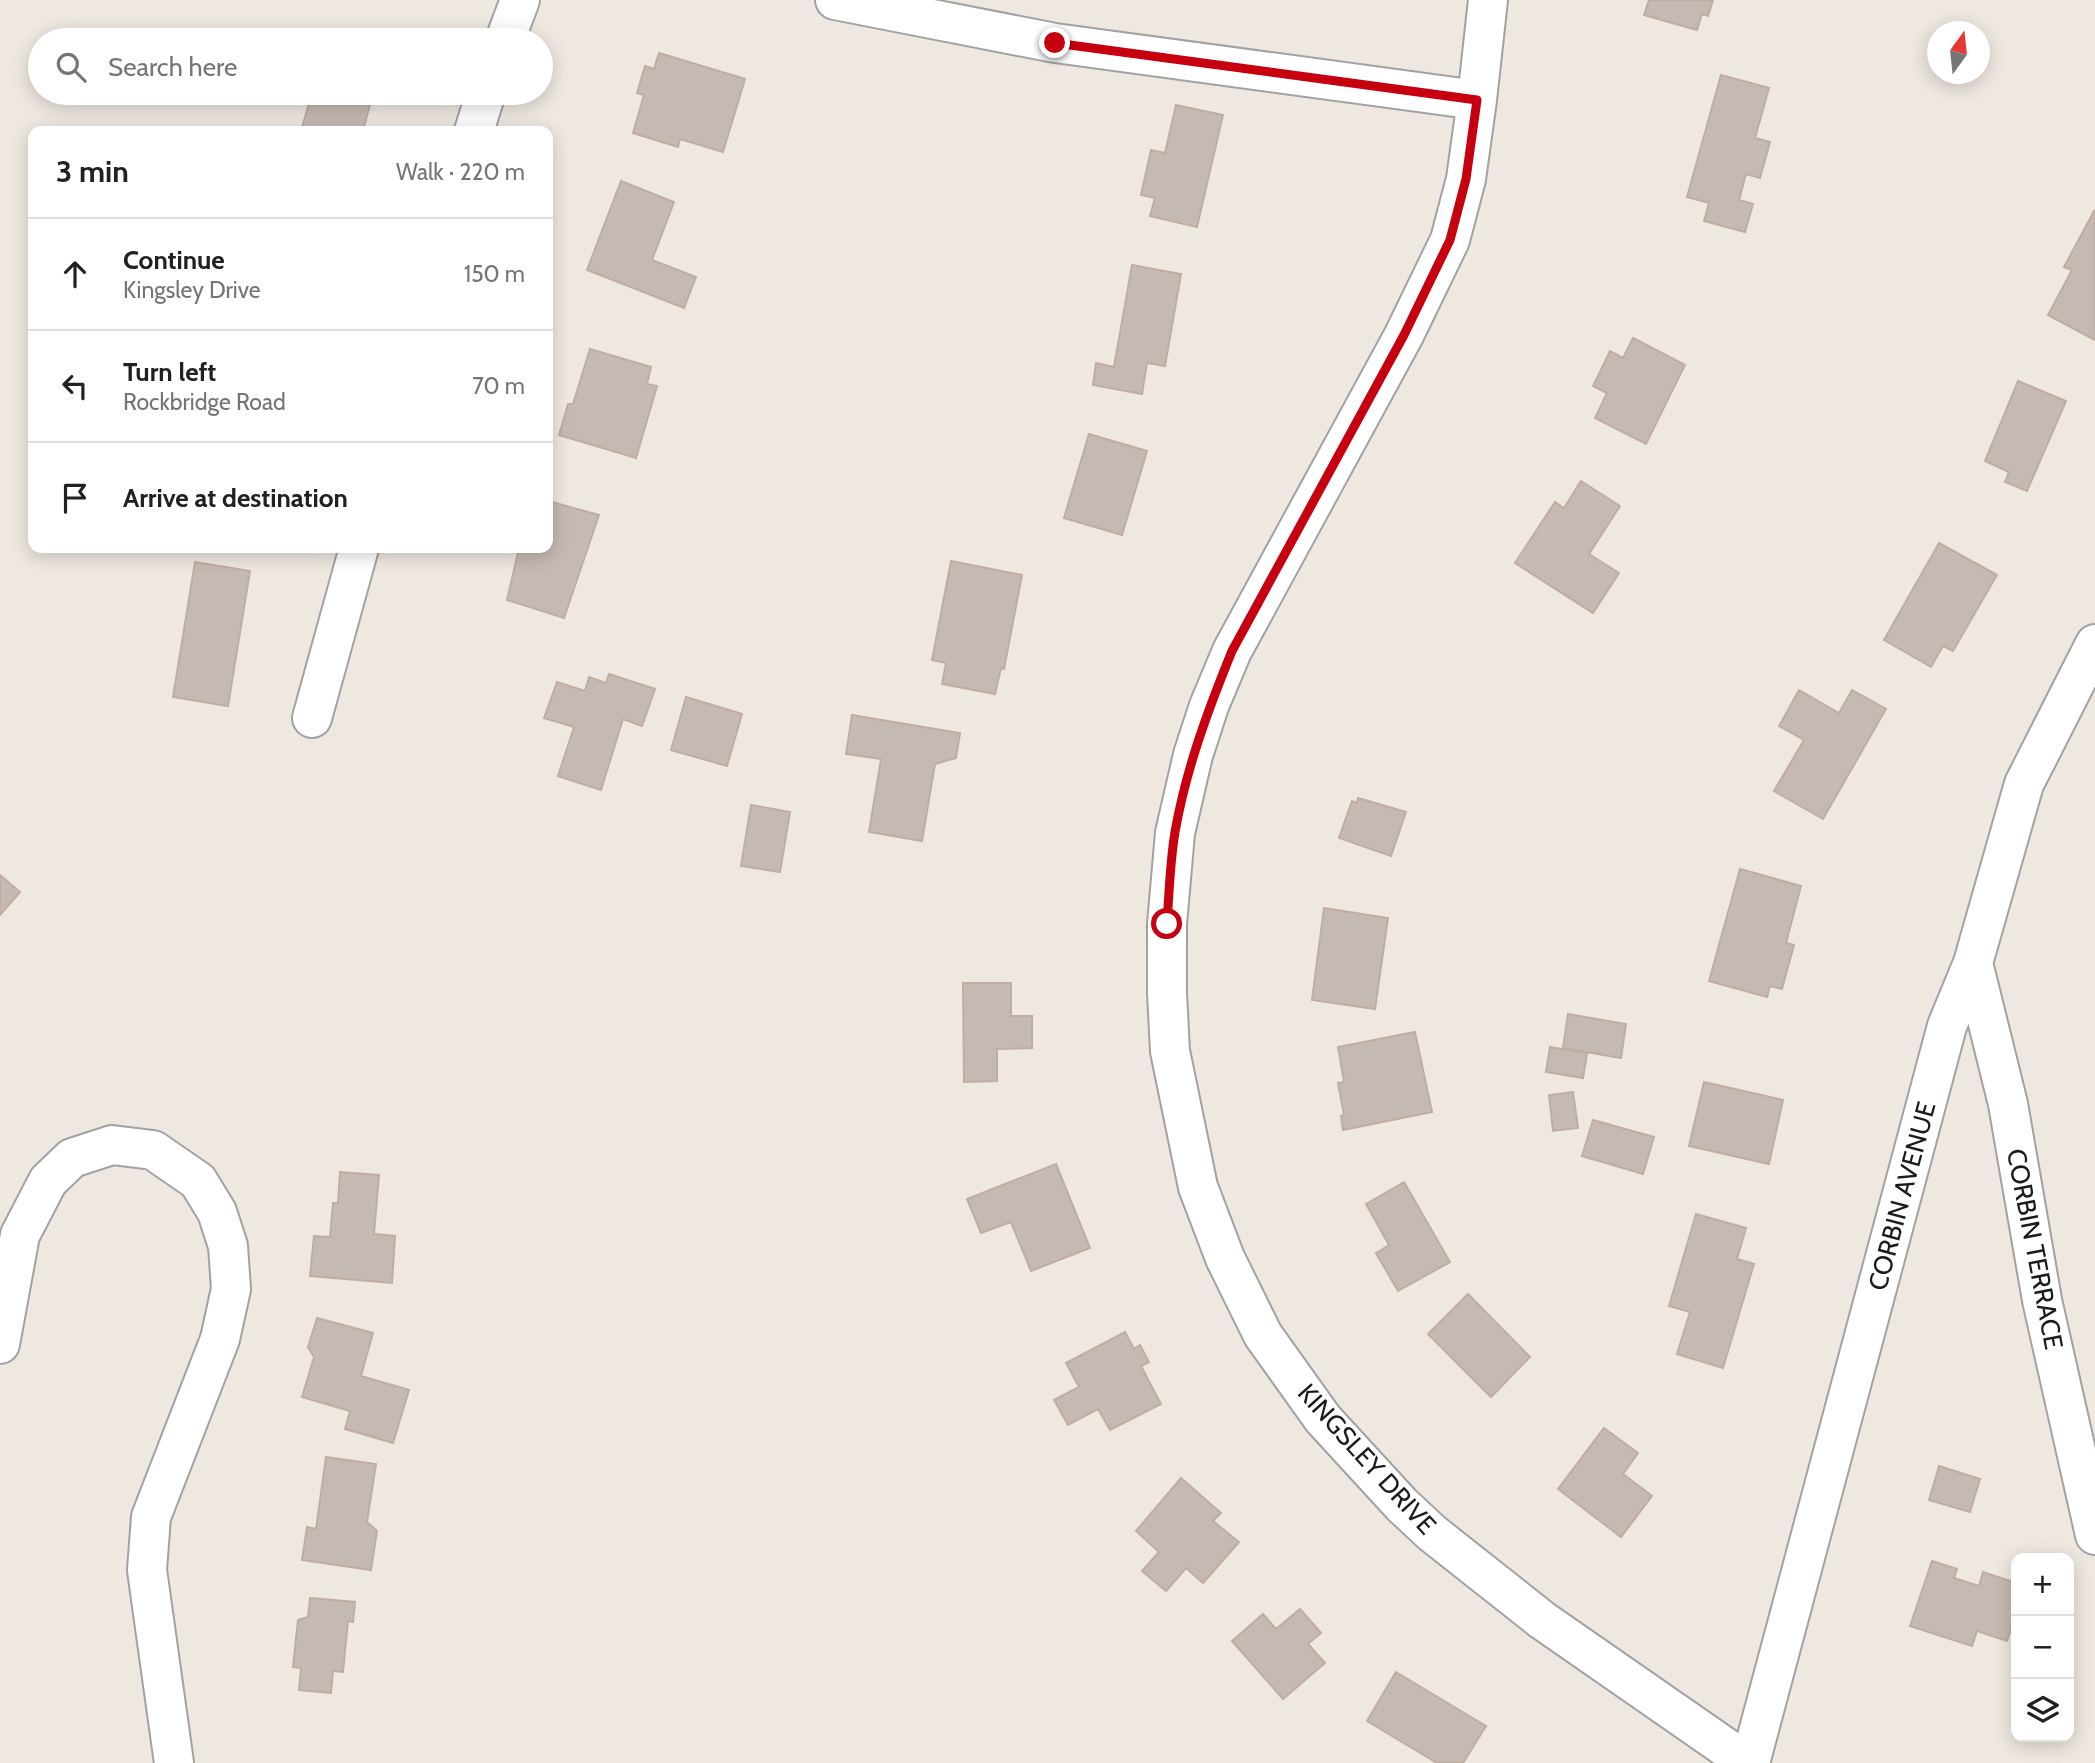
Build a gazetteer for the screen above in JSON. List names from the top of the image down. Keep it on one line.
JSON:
{"streets":{"street":["CORBIN AVENUE","CORBIN TERRACE","KINGSLEY DRIVE"]},"crossings":[["CORBIN AVENUE","CORBIN TERRACE"],["CORBIN AVENUE","KINGSLEY DRIVE"]],"north":"top","page":{"search":"Search here","heading":["3 min","Walk · 220 m"],"list":[["Continue","Kingsley Drive","150 m"],["Turn left","Rockbridge Road","70 m"],"Arrive at destination"],"map_buttons":["+","−"]}}
